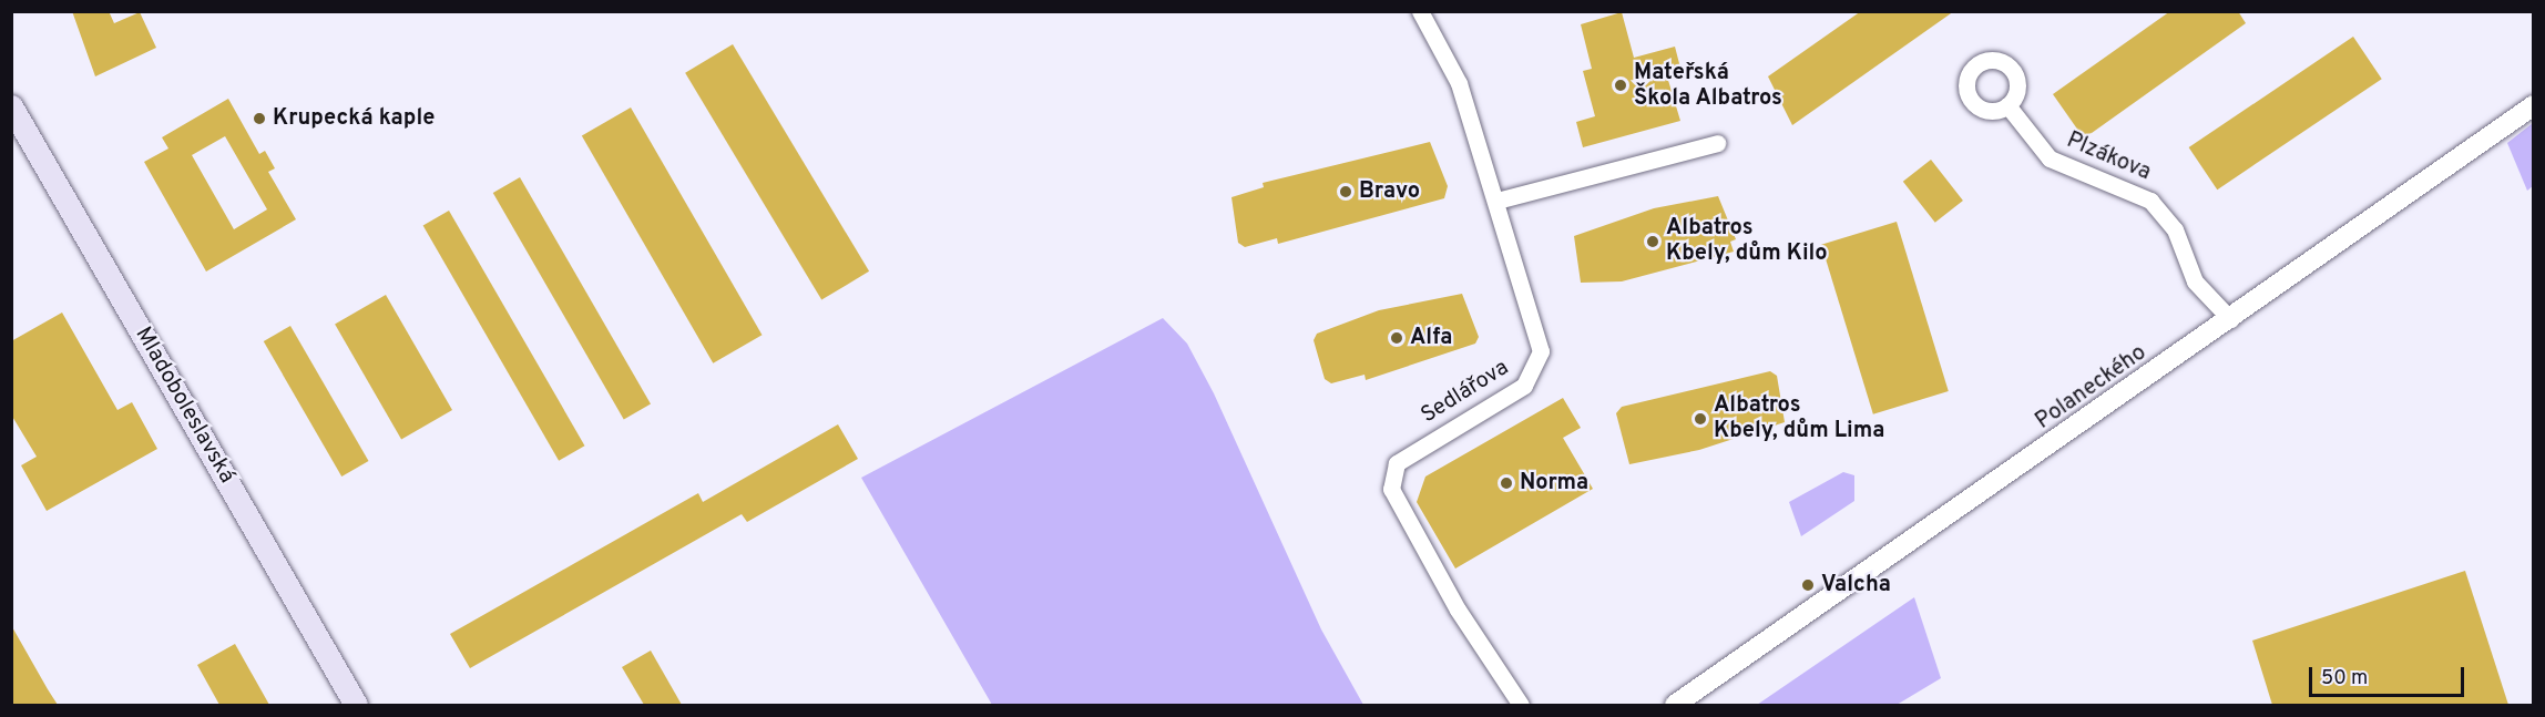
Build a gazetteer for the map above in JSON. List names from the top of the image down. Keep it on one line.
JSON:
{"streets":{"main road":["Mladoboleslavská"],"street":["Plzákova","Polaneckého","Sedlářova"]},"crossings":[["Plzákova","Polaneckého"]],"places":["Mateřská Škola Albatros","Krupecká kaple","Bravo","Albatros Kbely, dům Kilo","Alfa","Albatros Kbely, dům Lima","Norma","Valcha"],"scale_bar":"50 m"}
